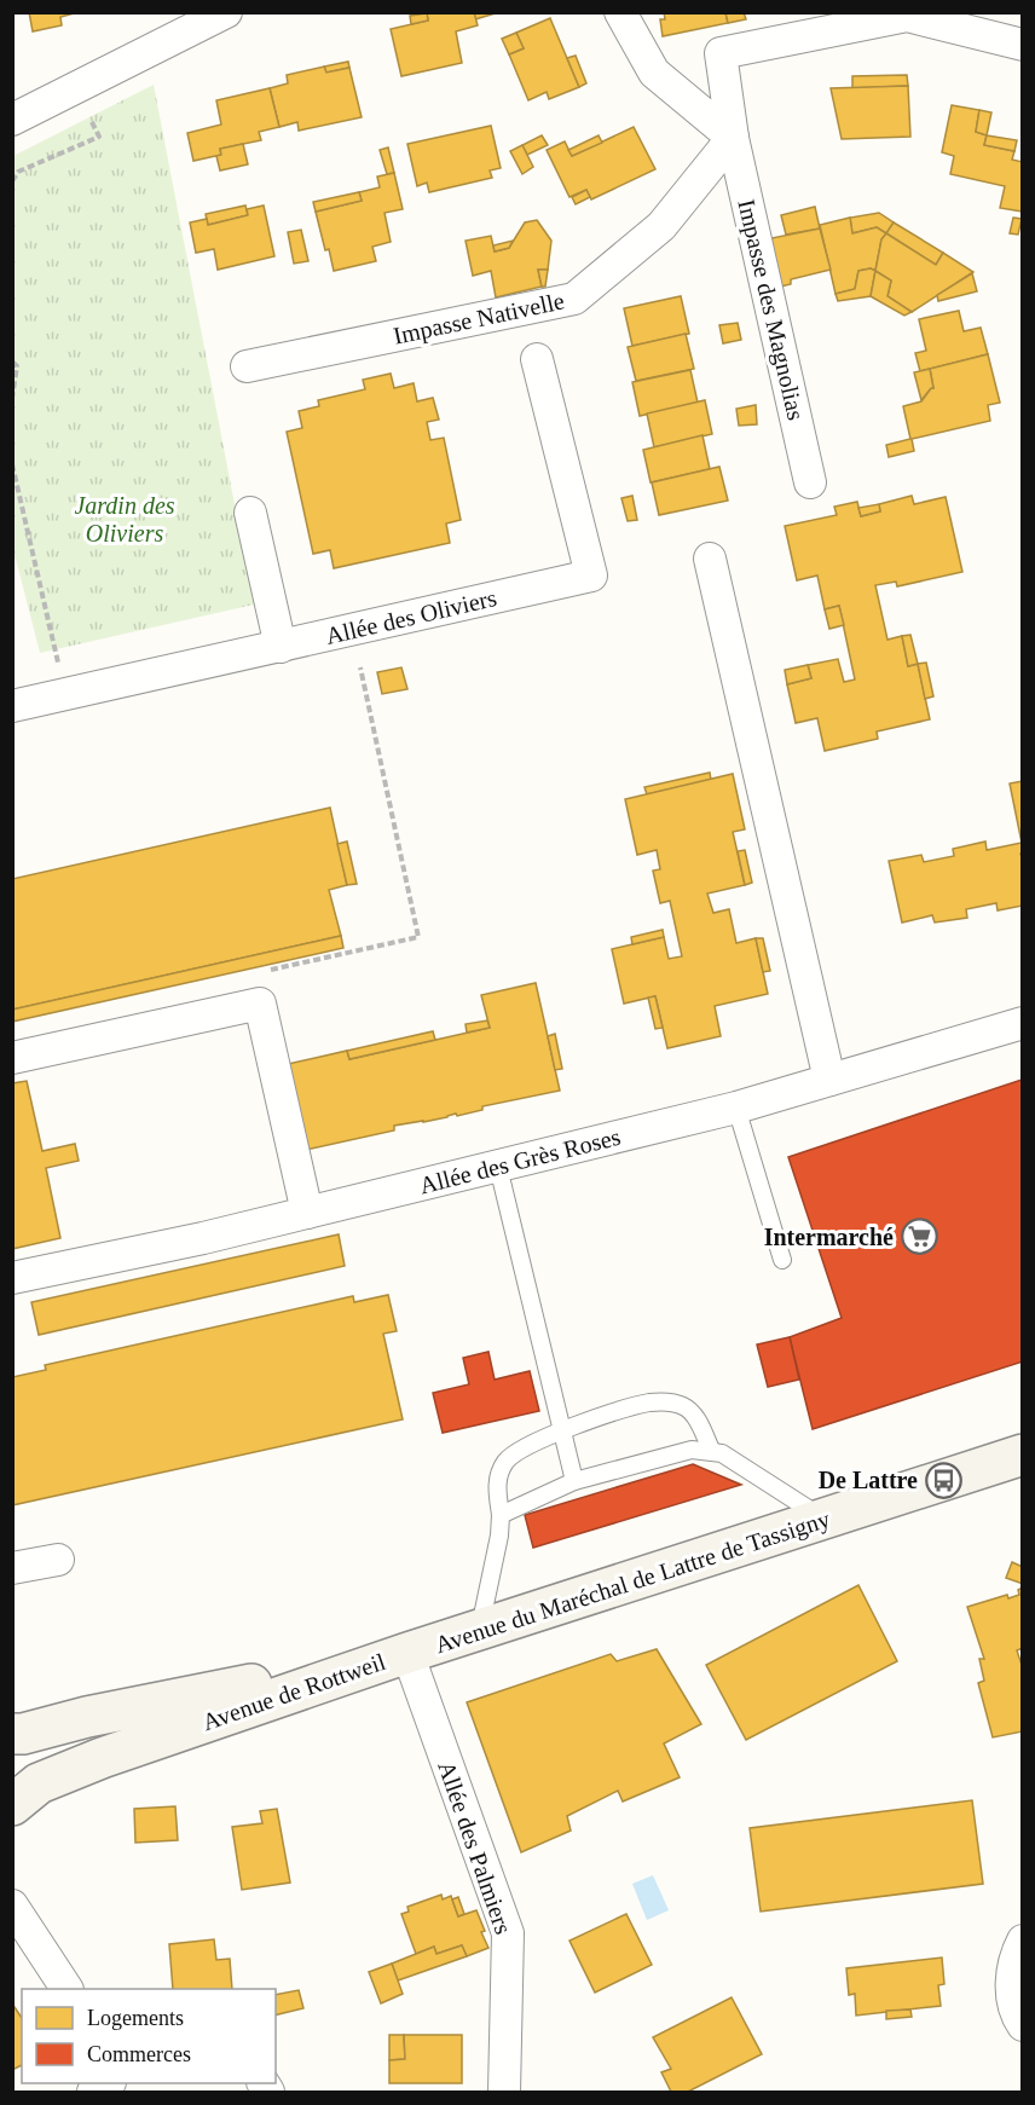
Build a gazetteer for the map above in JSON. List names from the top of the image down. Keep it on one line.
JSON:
{"streets":{"main road":["Avenue du Maréchal de Lattre de Tassigny","Avenue de Rottweil"],"street":["Impasse des Magnolias","Impasse Nativelle","Allée des Oliviers","Allée des Grès Roses","Allée des Palmiers"]},"crossings":[["Impasse des Magnolias","Impasse Nativelle"],["Avenue du Maréchal de Lattre de Tassigny","Avenue de Rottweil"],["Avenue du Maréchal de Lattre de Tassigny","Allée des Palmiers"],["Avenue de Rottweil","Allée des Palmiers"]],"parks":["Jardin des Oliviers"],"places":{"supermarket":["Intermarché"],"bus stop":["De Lattre"]},"legend":["Logements","Commerces"]}
